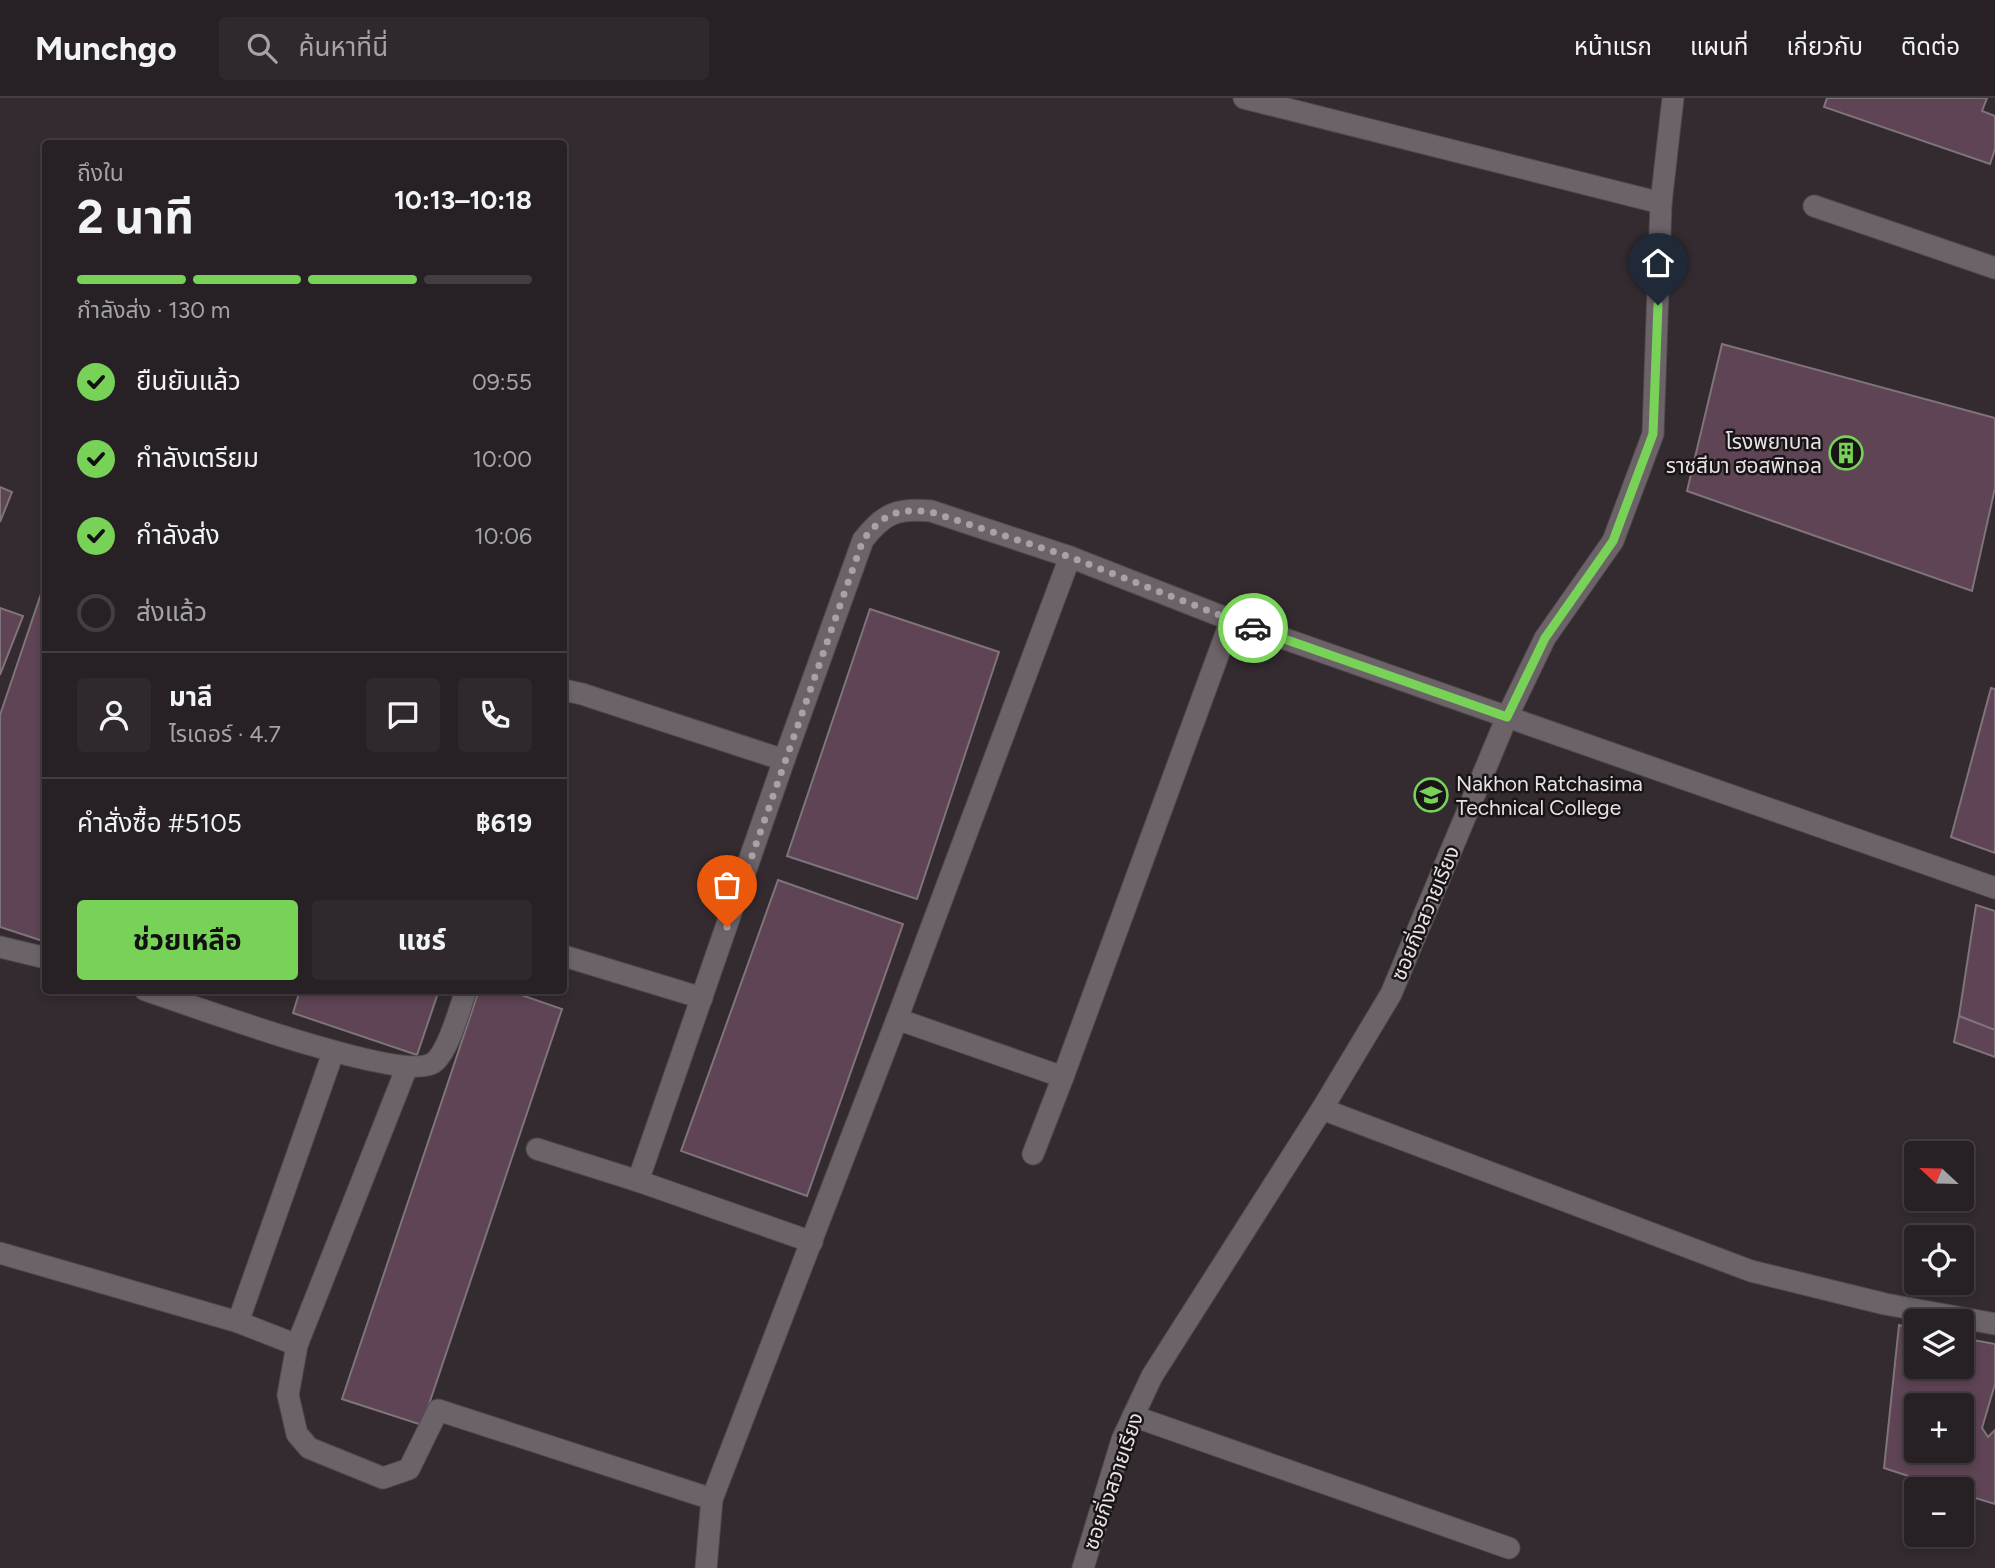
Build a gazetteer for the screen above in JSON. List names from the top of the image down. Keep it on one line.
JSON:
{"streets":{"street":["ซอยกิ่งสวายเรียง"]},"places":{"building":["โรงพยาบาล ราชสีมา ฮอสพิทอล"],"school or university":["Nakhon Ratchasima Technical College"]},"north":"left","page":{"header":"Munchgo","search":"ค้นหาที่นี่","nav":["หน้าแรก","แผนที่","เกี่ยวกับ","ติดต่อ"],"heading":["2 นาที","ถึงใน","10:13–10:18"],"panel":["มาลี","ไรเดอร์ · 4.7","คำสั่งซื้อ #5105","฿619"],"bar":"กำลังส่ง · 130 m","list":[["ยืนยันแล้ว","09:55"],["กำลังเตรียม","10:00"],["กำลังส่ง","10:06"],"ส่งแล้ว"],"buttons":["ช่วยเหลือ","แชร์"],"map_buttons":["+","−"]}}
